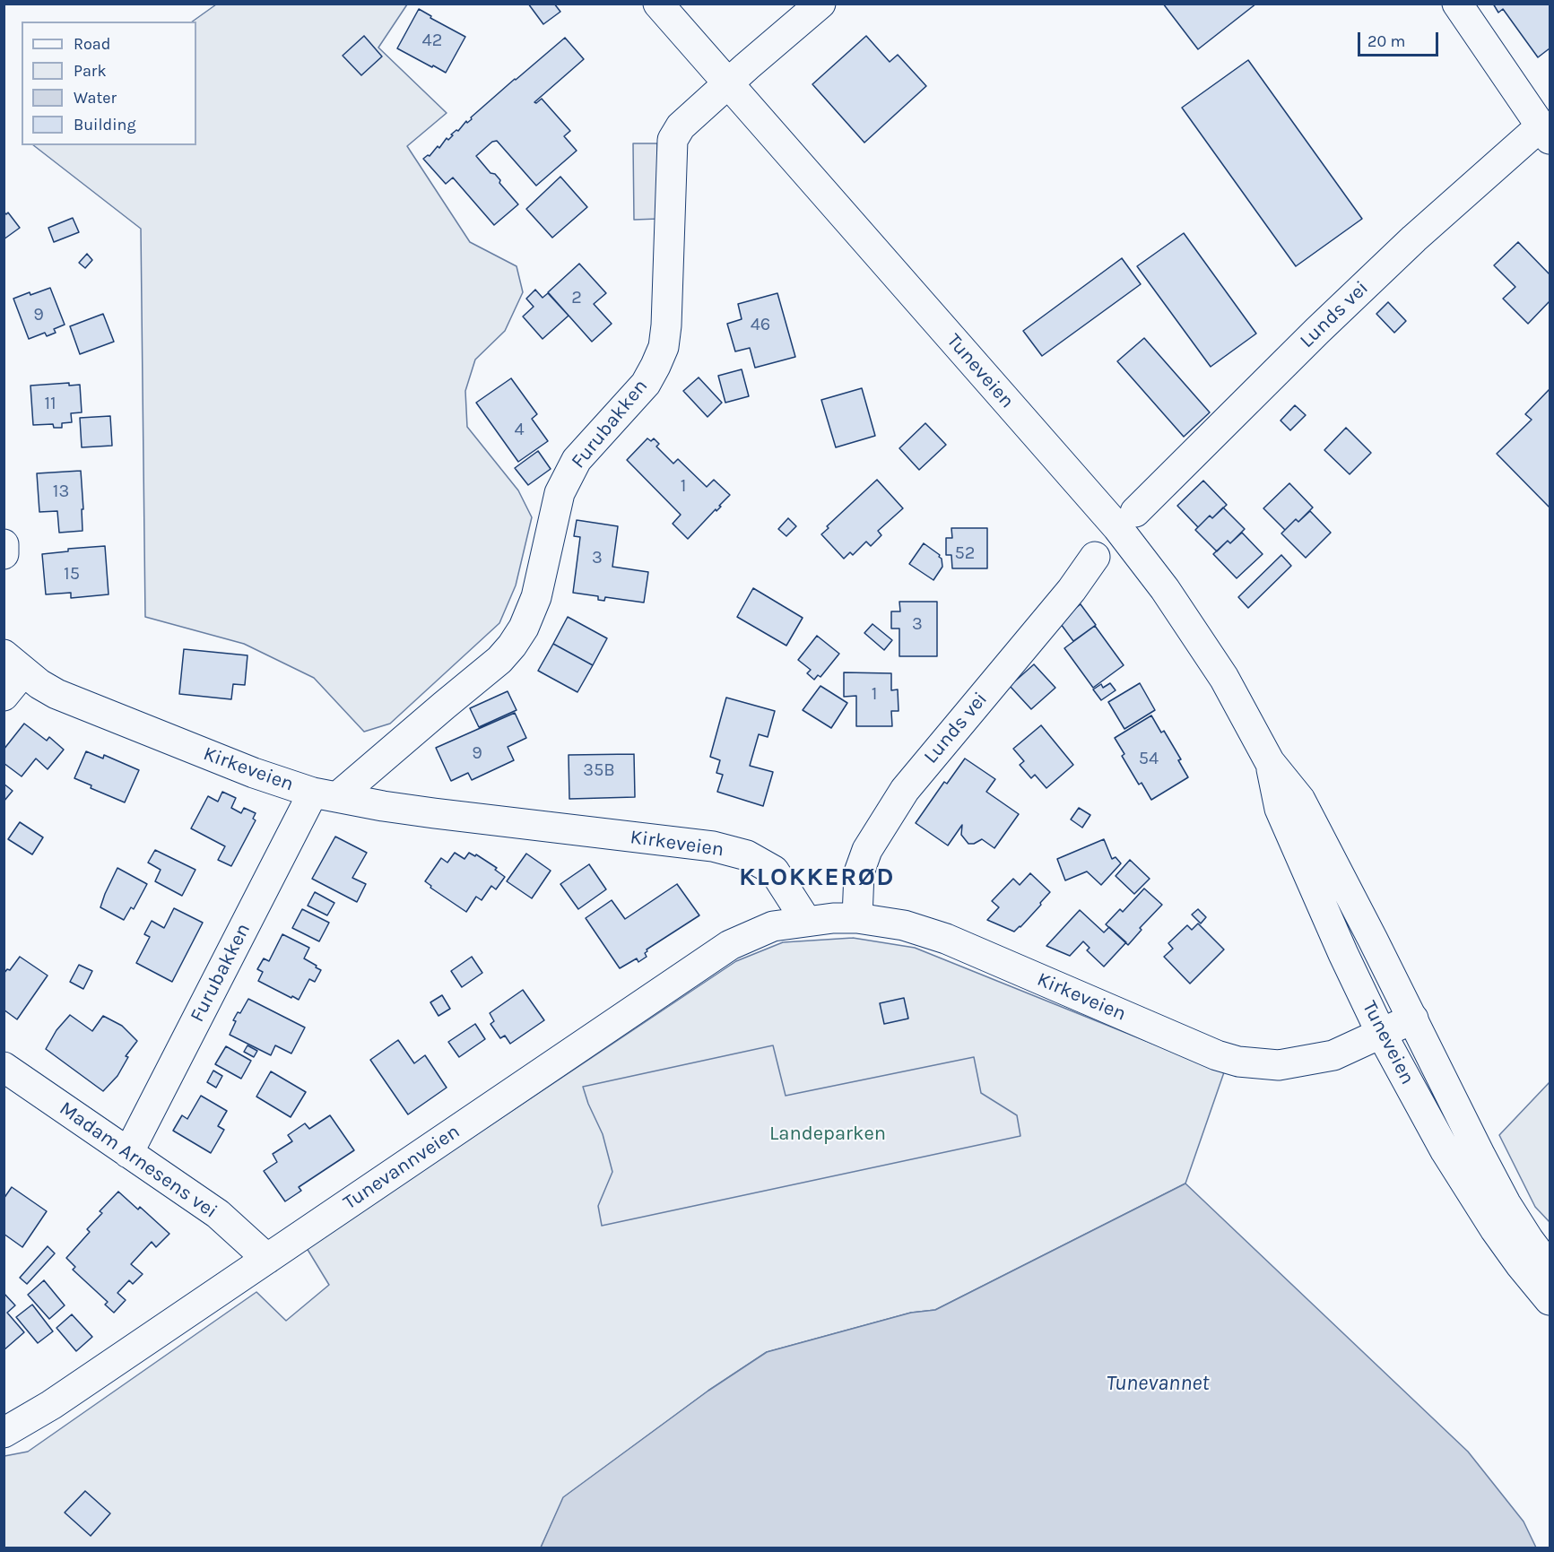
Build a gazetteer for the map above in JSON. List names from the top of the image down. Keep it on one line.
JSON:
{"streets":{"street":["Lunds vei","Tuneveien","Furubakken","Kirkeveien","Madam Arnesens vei","Tunevannveien"]},"crossings":[["Lunds vei","Kirkeveien"],["Tuneveien","Furubakken"],["Tuneveien","Kirkeveien"],["Furubakken","Kirkeveien"],["Furubakken","Madam Arnesens vei"],["Kirkeveien","Tunevannveien"],["Madam Arnesens vei","Tunevannveien"]],"districts":["KLOKKERØD"],"water":["Tunevannet"],"parks":["Landeparken"],"house_numbers":["42","2","9","46","11","4","1","13","52","3","15","3","1","9","54","35B"],"legend":["Road","Park","Water","Building"],"scale_bar":"20 m"}
